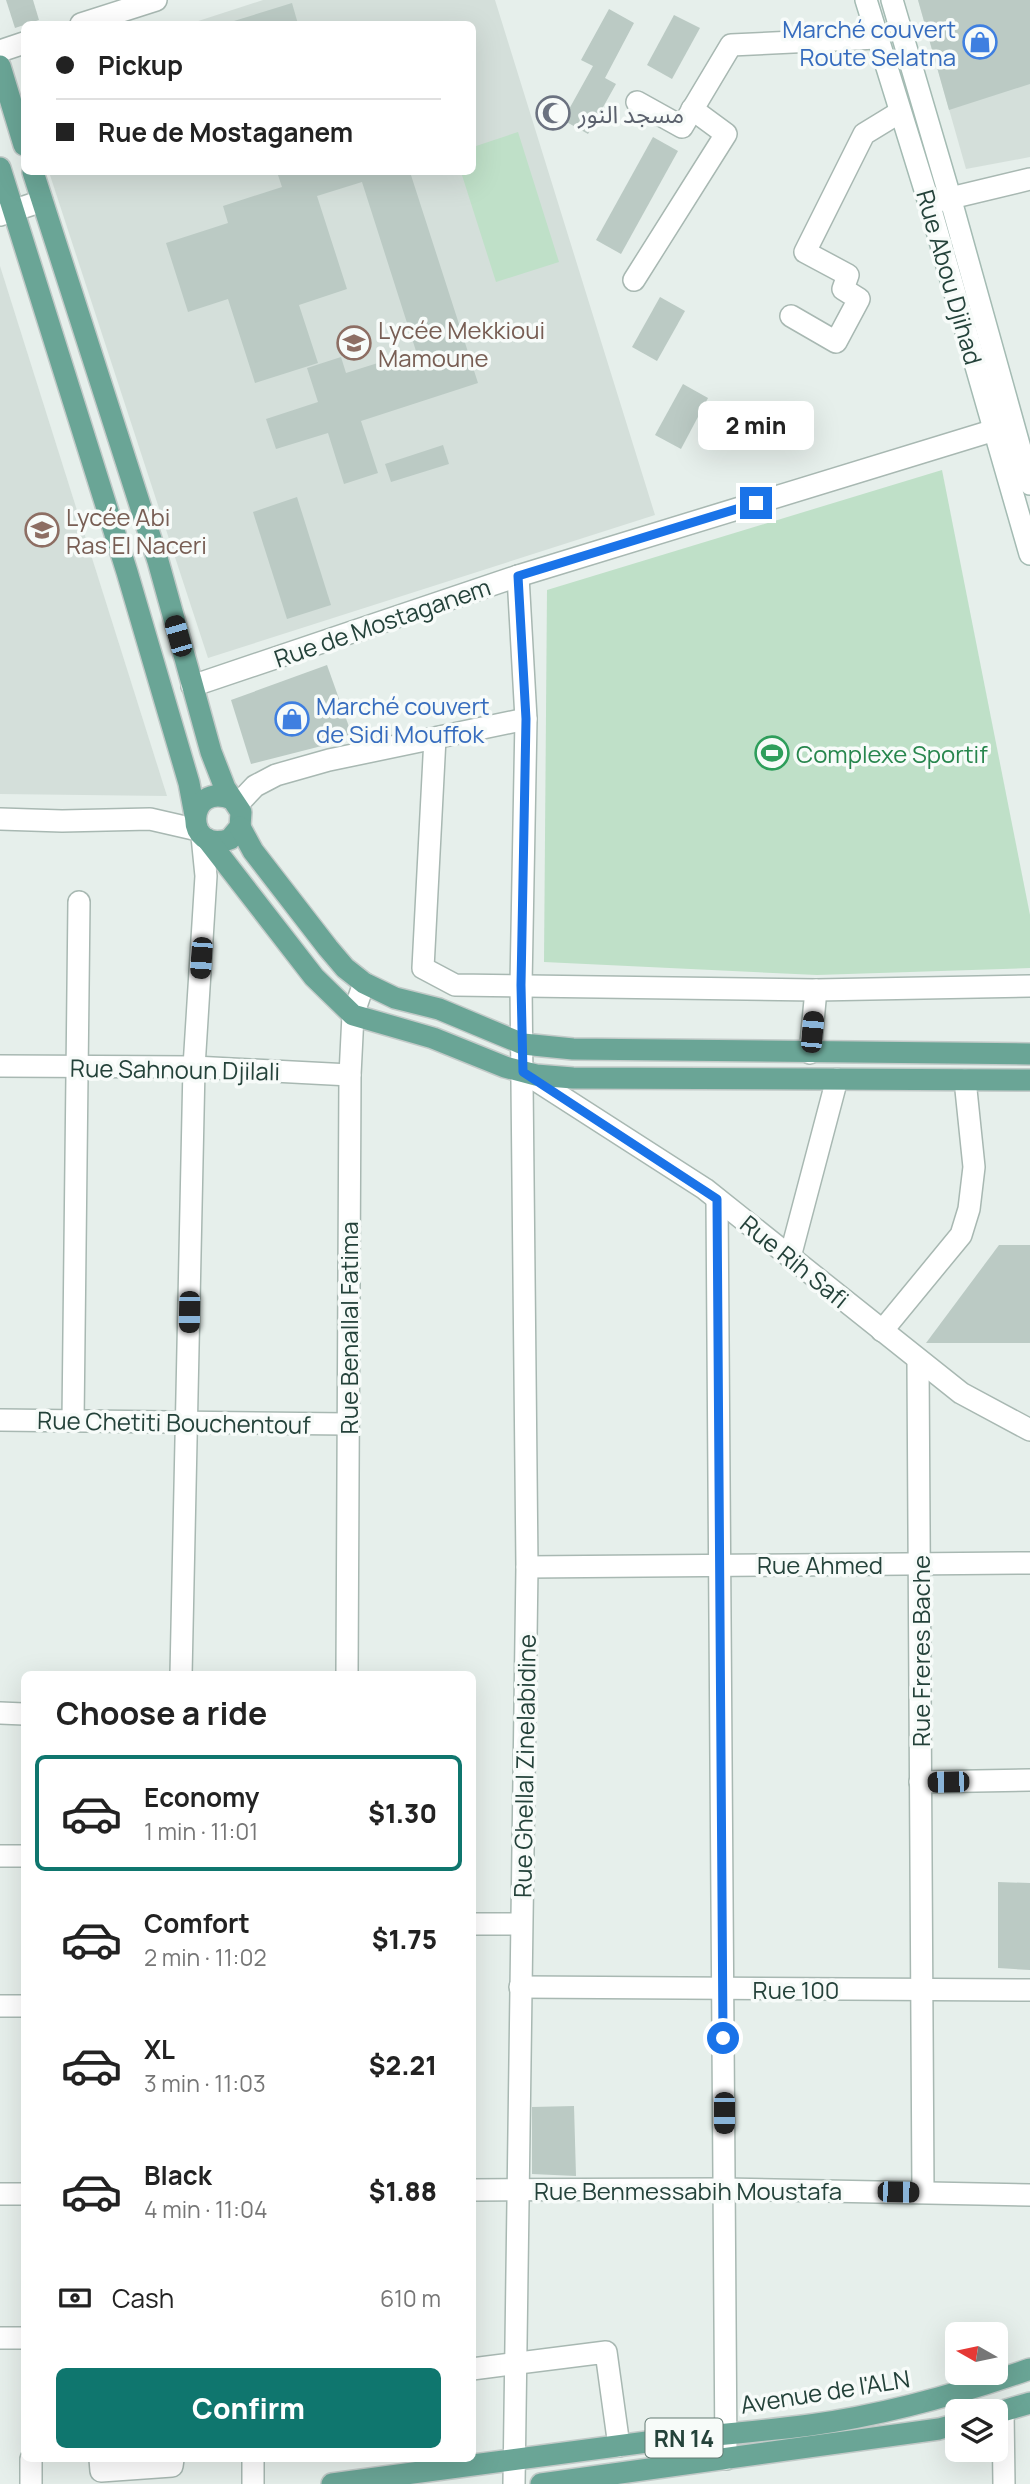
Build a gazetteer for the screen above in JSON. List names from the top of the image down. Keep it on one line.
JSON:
{"streets":{"main road":["Avenue de l'ALN","RN 14"],"street":["Rue Abou Djihad","Rue de Mostaganem","Rue Sahnoun Djilali","Rue Rih Safi","Rue Benallal Fatima","Rue Chetiti Bouchentouf","Rue Ahmed","Rue Freres Bache","Rue Ghellal Zinelabidine","Rue 100","Rue Benmessabih Moustafa"]},"crossings":[["Rue Abou Djihad","Rue de Mostaganem"],["Rue de Mostaganem","Rue Ghellal Zinelabidine"],["Rue Sahnoun Djilali","Rue Benallal Fatima"],["Rue Rih Safi","Rue Freres Bache"],["Rue Rih Safi","Rue Ghellal Zinelabidine"],["Rue Benallal Fatima","Rue Chetiti Bouchentouf"],["Rue Ahmed","Rue Freres Bache"],["Rue Ahmed","Rue Ghellal Zinelabidine"],["Rue Freres Bache","Rue 100"],["Rue Freres Bache","Rue Benmessabih Moustafa"],["Rue Ghellal Zinelabidine","Rue 100"],["Rue Ghellal Zinelabidine","Rue Benmessabih Moustafa"],["Rue Ghellal Zinelabidine","Avenue de l'ALN"]],"places":{"shop":["Marché couvert Route Selatna","Marché couvert de Sidi Mouffok"],"mosque":["مسجد النور"],"school or university":["Lycée Mekkioui Mamoune","Lycée Abi Ras El Naceri"],"sports":["Complexe Sportif"]},"north":"left","page":{"banner":["Pickup","Rue de Mostaganem"],"bubble":"2 min","heading":"Choose a ride","list":[{"name":"Economy","note":"1 min · 11:01","value":"$1.30"},{"name":"Comfort","note":"2 min · 11:02","value":"$1.75"},{"name":"XL","note":"3 min · 11:03","value":"$2.21"},{"name":"Black","note":"4 min · 11:04","value":"$1.88"}],"pay":["Cash","610 m"],"buttons":"Confirm"}}
